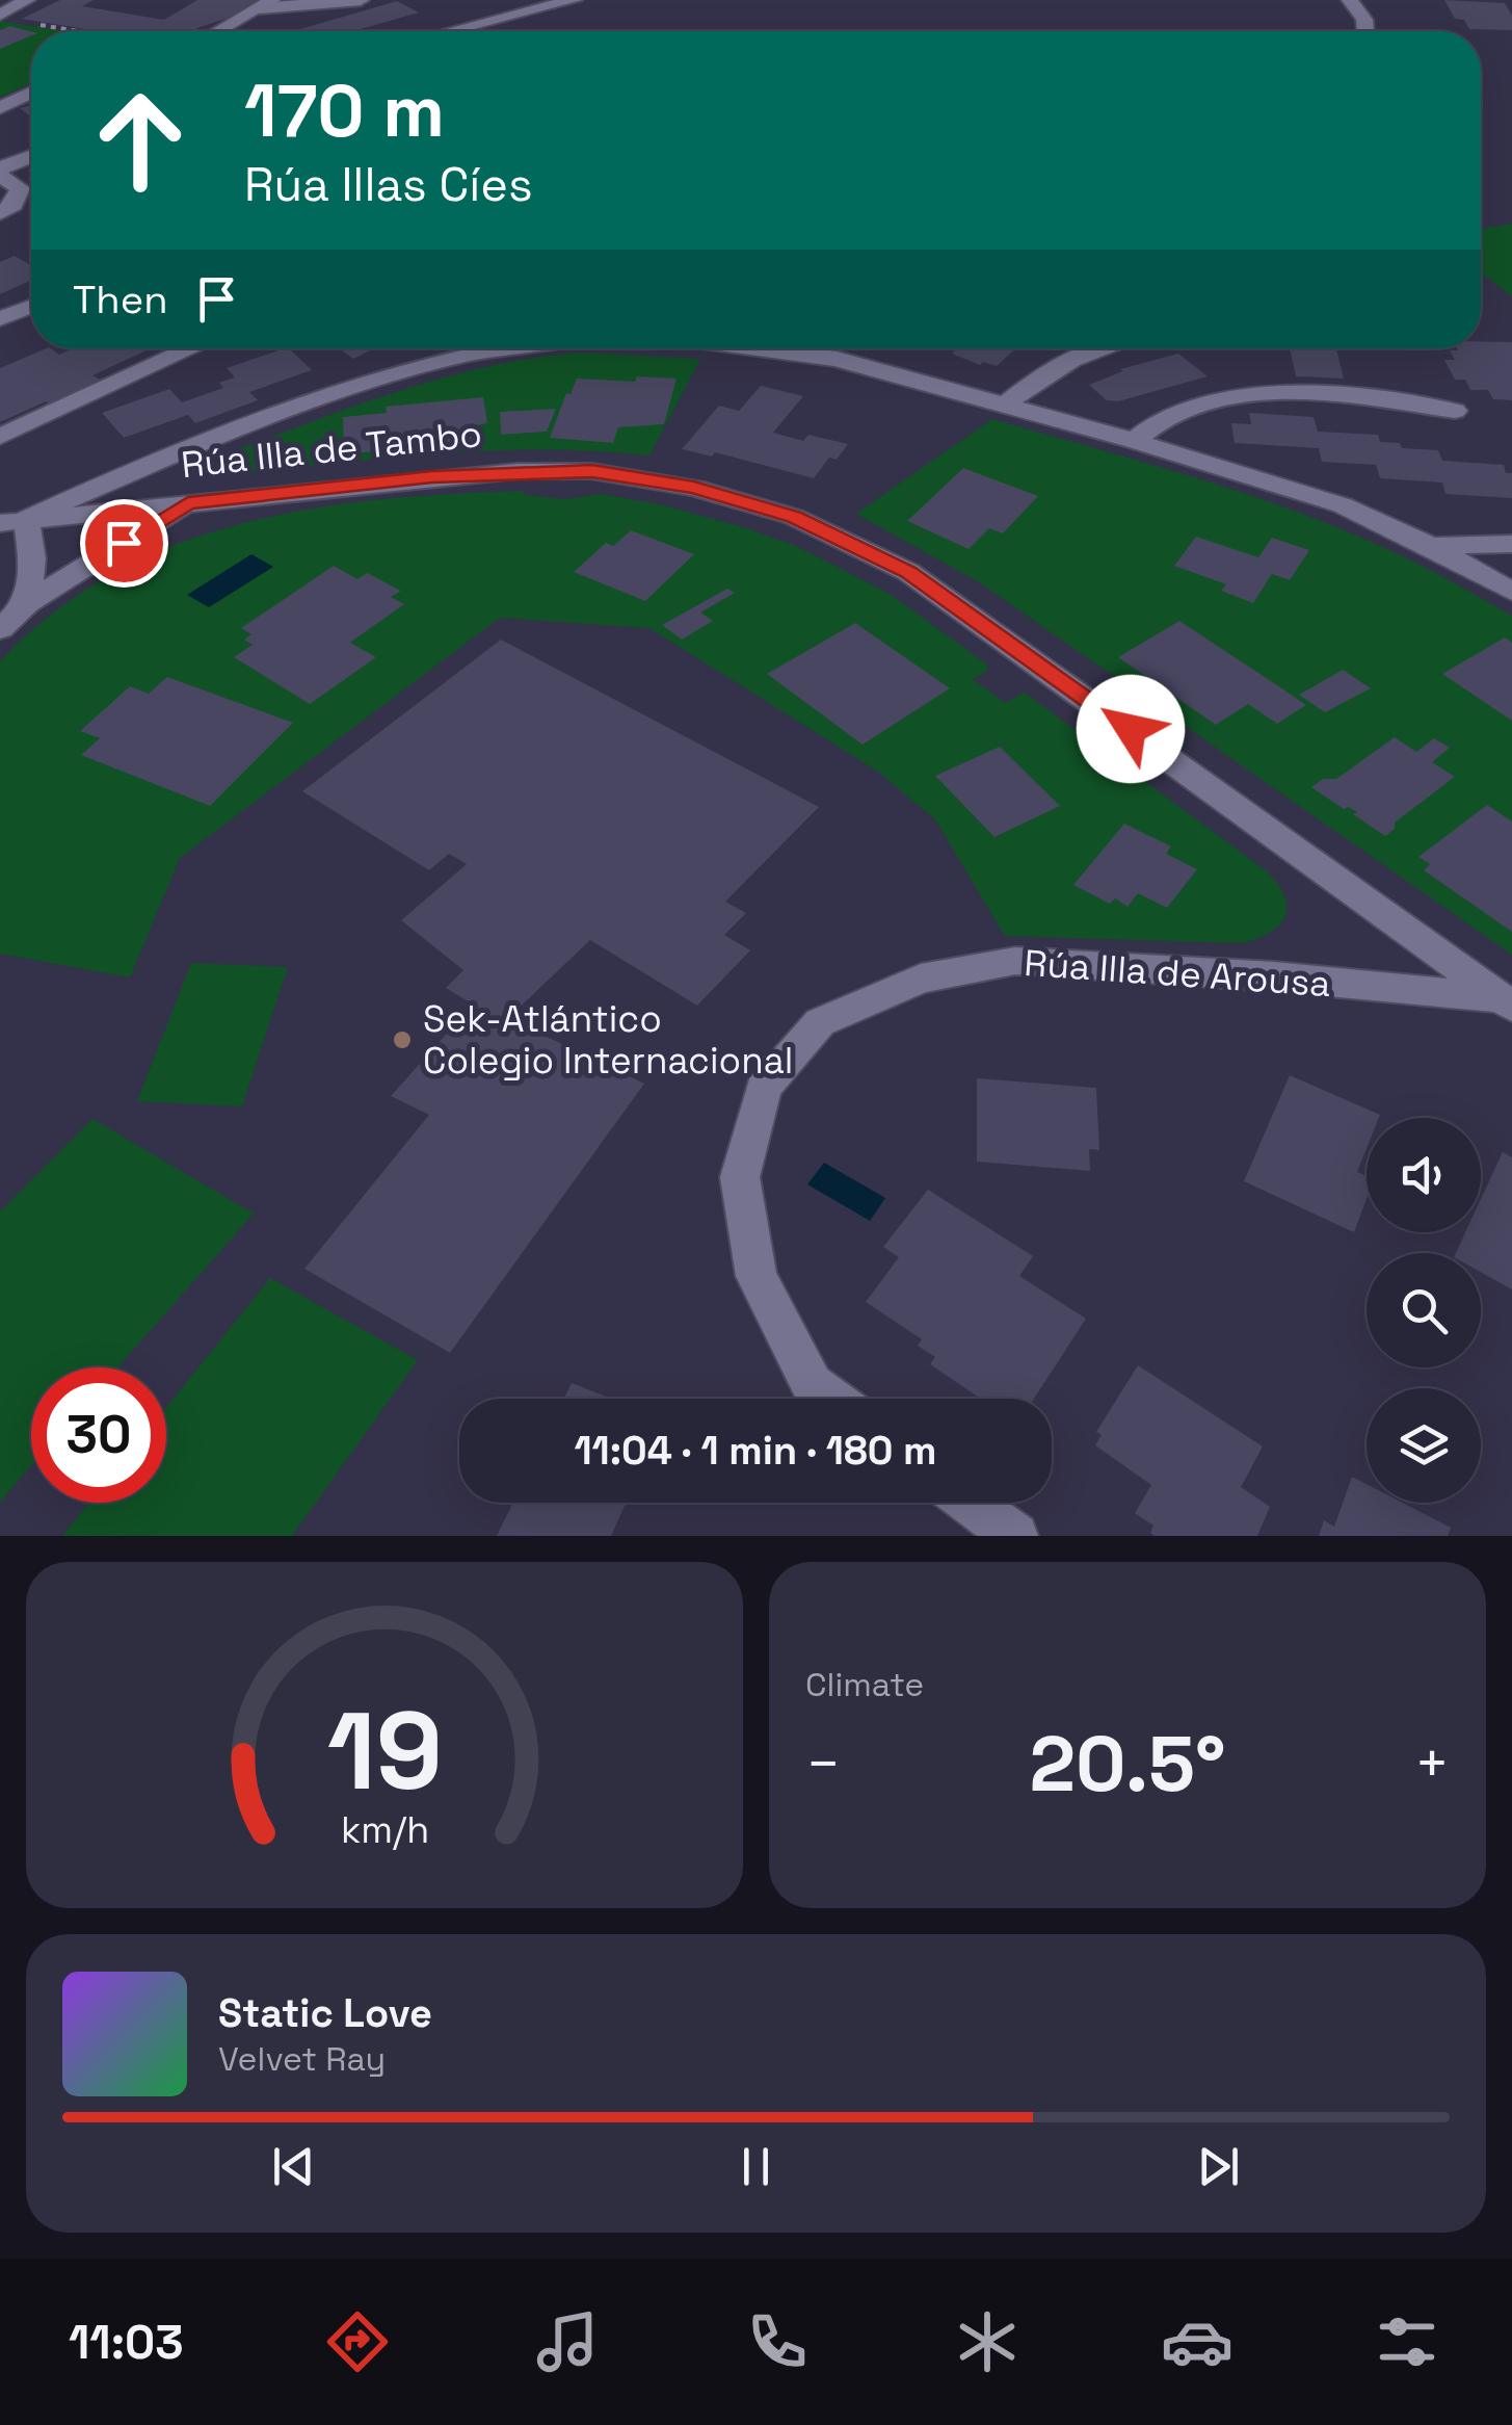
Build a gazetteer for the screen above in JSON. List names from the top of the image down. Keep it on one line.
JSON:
{"streets":{"street":["Rúa Illa de Tambo","Rúa Illa de Arousa"]},"crossings":[["Rúa Illa de Tambo","Rúa Illa de Arousa"]],"places":["Sek-Atlántico Colegio Internacional"],"page":{"turn":["170 m","Rúa Illas Cíes"],"then":"Then","limit":"30","trip":"11:04 · 1 min · 180 m","tile":"Climate","heat":["−","20.5°","+"],"song":["Static Love","Velvet Ray"],"tabs":"11:03","gauge":["19","km/h"]}}
